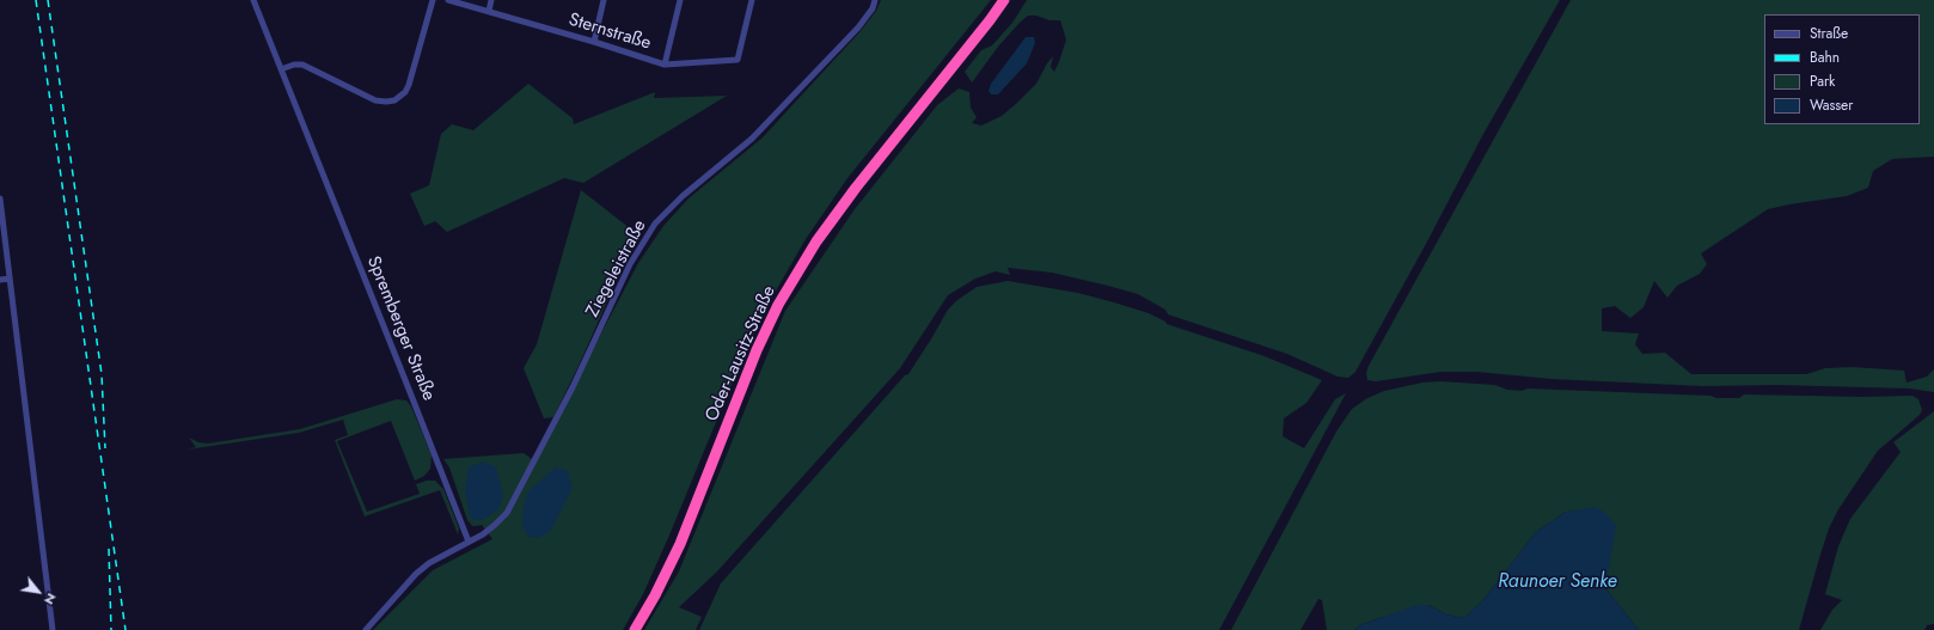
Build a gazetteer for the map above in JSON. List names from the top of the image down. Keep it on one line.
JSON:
{"streets":{"highway":["Oder-Lausitz-Straße"],"street":["Sternstraße","Ziegeleistraße","Spremberger Straße"]},"crossings":[["Ziegeleistraße","Spremberger Straße"]],"water":["Raunoer Senke"],"legend":["Straße","Bahn","Park","Wasser"],"north":"bottom right"}
